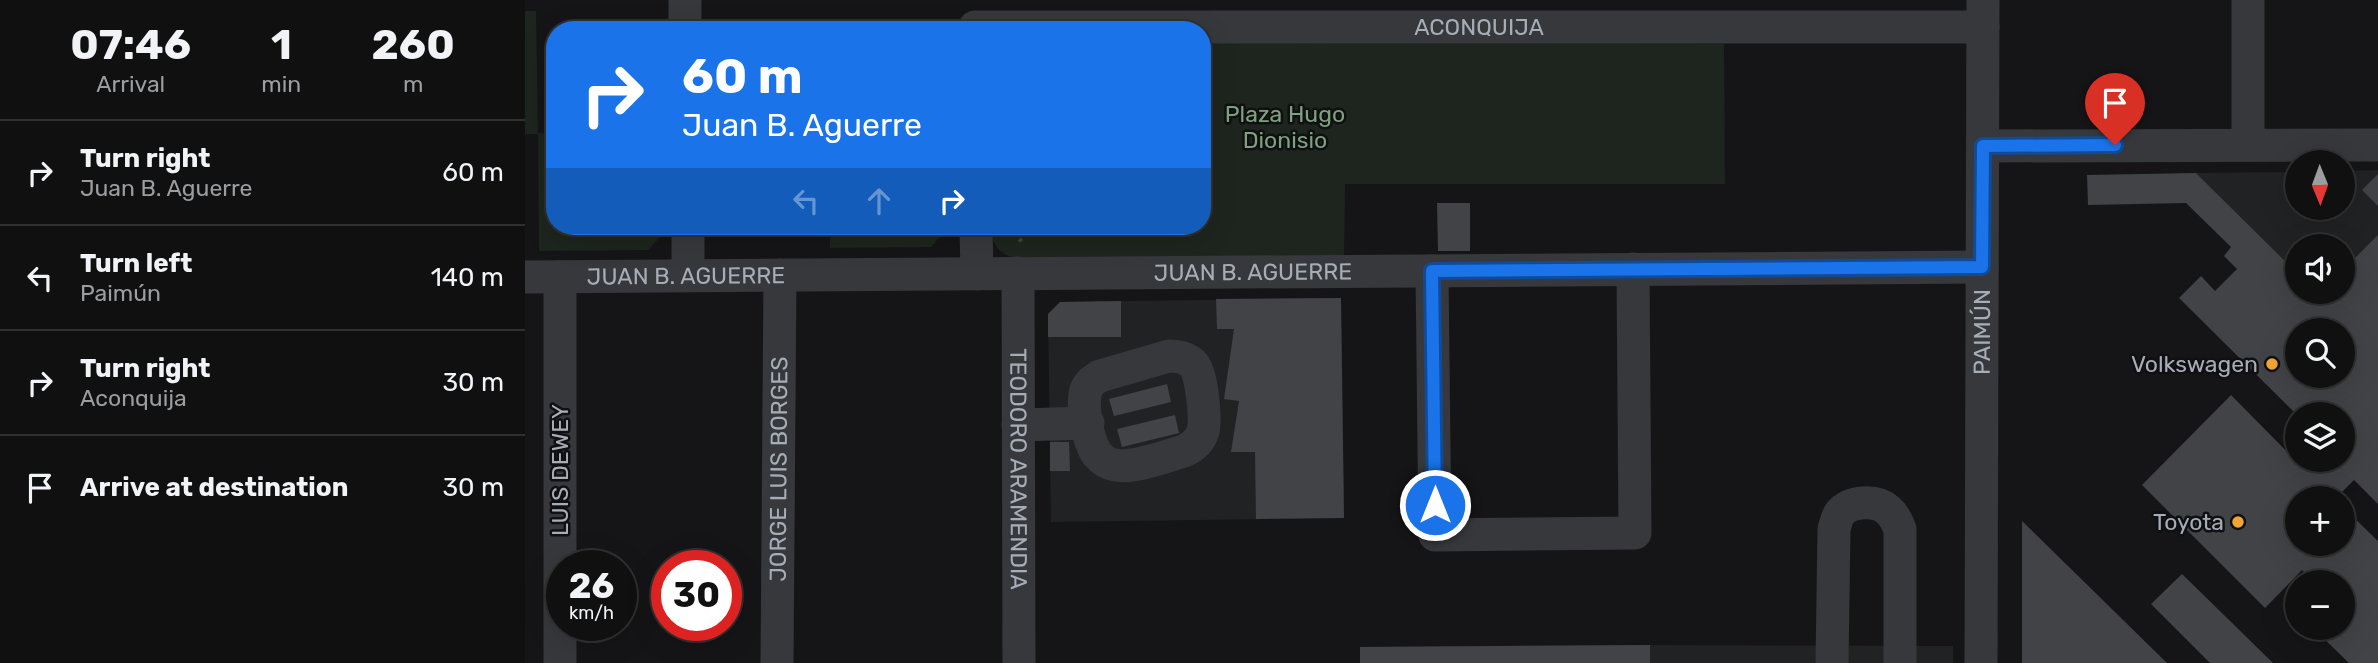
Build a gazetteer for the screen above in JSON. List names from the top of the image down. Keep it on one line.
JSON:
{"streets":{"street":["ACONQUIJA","JUAN B. AGUERRE","PAIMÚN","TEODORO ARAMENDIA","JORGE LUIS BORGES","LUIS DEWEY"]},"crossings":[["ACONQUIJA","PAIMÚN"],["JUAN B. AGUERRE","PAIMÚN"],["JUAN B. AGUERRE","TEODORO ARAMENDIA"],["JUAN B. AGUERRE","JORGE LUIS BORGES"],["JUAN B. AGUERRE","LUIS DEWEY"]],"parks":["Plaza Hugo Dionisio"],"places":["Volkswagen","Toyota"],"north":"bottom","page":{"eta":["07:46","Arrival","1","min","260","m"],"turn":["60 m","Juan B. Aguerre"],"list":[{"name":"Turn right","note":"Juan B. Aguerre","value":"60 m"},{"name":"Turn left","note":"Paimún","value":"140 m"},{"name":"Turn right","note":"Aconquija","value":"30 m"},{"name":"Arrive at destination","value":"30 m"}],"map_buttons":["+","−"],"speed":"26 km/h","limit":"30"}}
